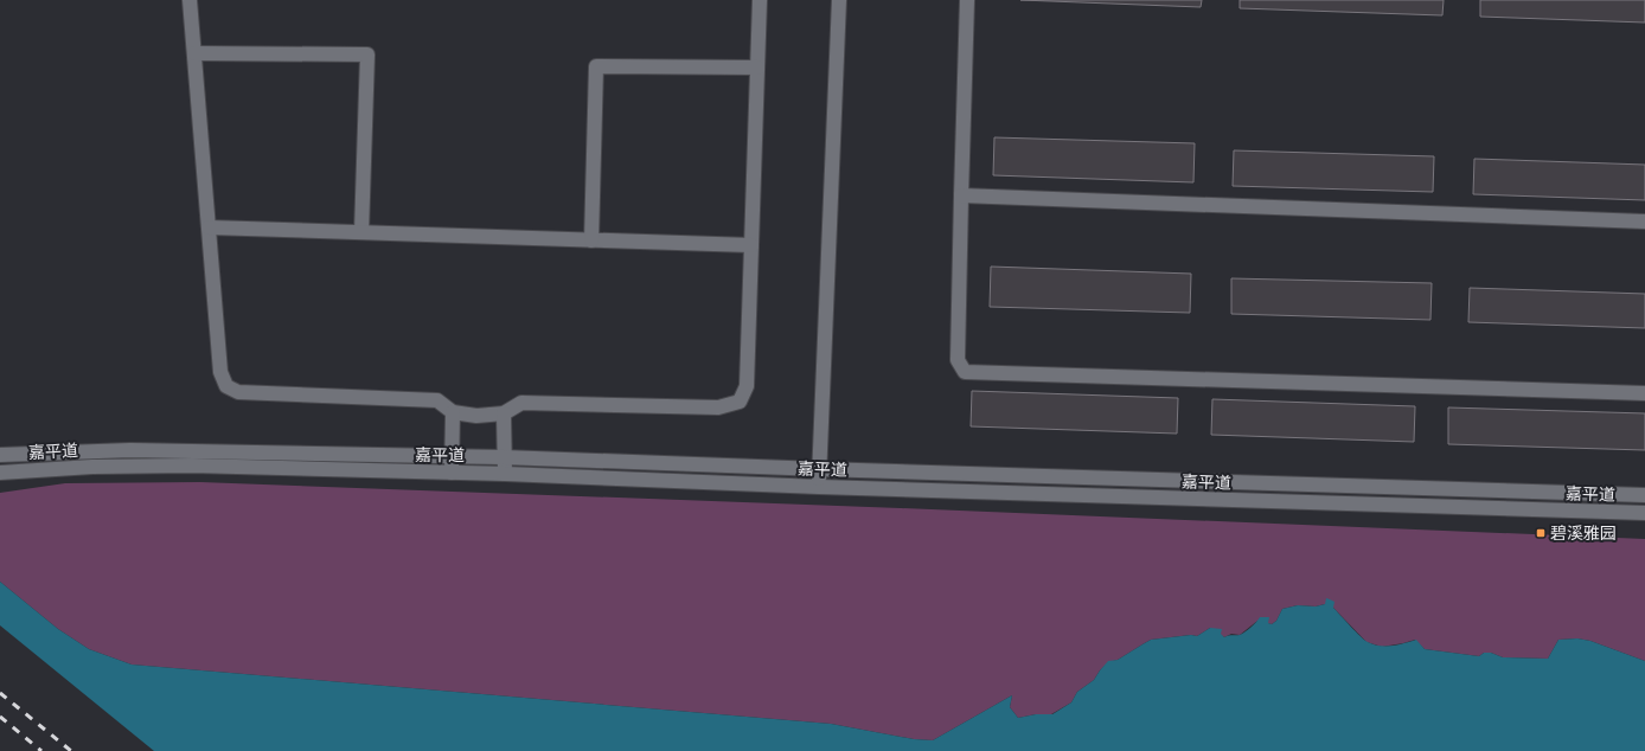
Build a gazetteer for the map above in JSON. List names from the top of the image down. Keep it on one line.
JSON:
{"streets":{"street":["嘉平道"]},"places":{"transit":["碧溪雅园"]}}
